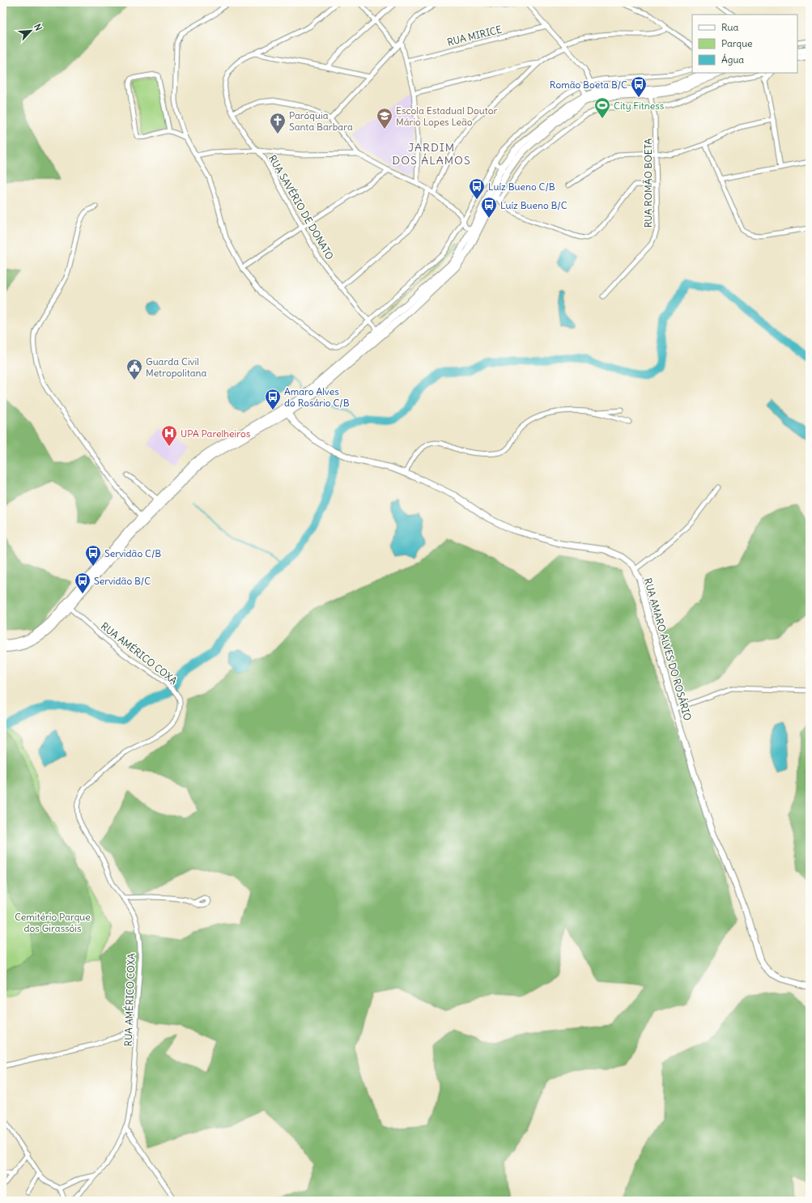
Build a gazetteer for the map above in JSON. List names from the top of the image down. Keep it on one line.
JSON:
{"streets":{"street":["RUA MIRICE","RUA ROMÃO BOETA","RUA SAVÉRIO DE DONATO","RUA AMARO ALVES DO ROSÁRIO","RUA AMÉRICO COXA"]},"districts":["JARDIM DOS ÁLAMOS"],"parks":["Cemitério Parque dos Girassóis"],"places":{"bus stop":["Romão Boeta B/C","Luíz Bueno C/B","Luíz Bueno B/C","Amaro Alves do Rosário C/B","Servidão C/B","Servidão B/C"],"sports":["City Fitness"],"school or university":["Escola Estadual Doutor Mário Lopes Leão"],"church":["Paróquia Santa Barbara"],"public building":["Guarda Civil Metropolitana"],"hospital":["UPA Parelheiros"]},"legend":["Rua","Parque","Água"],"north":"top right"}
